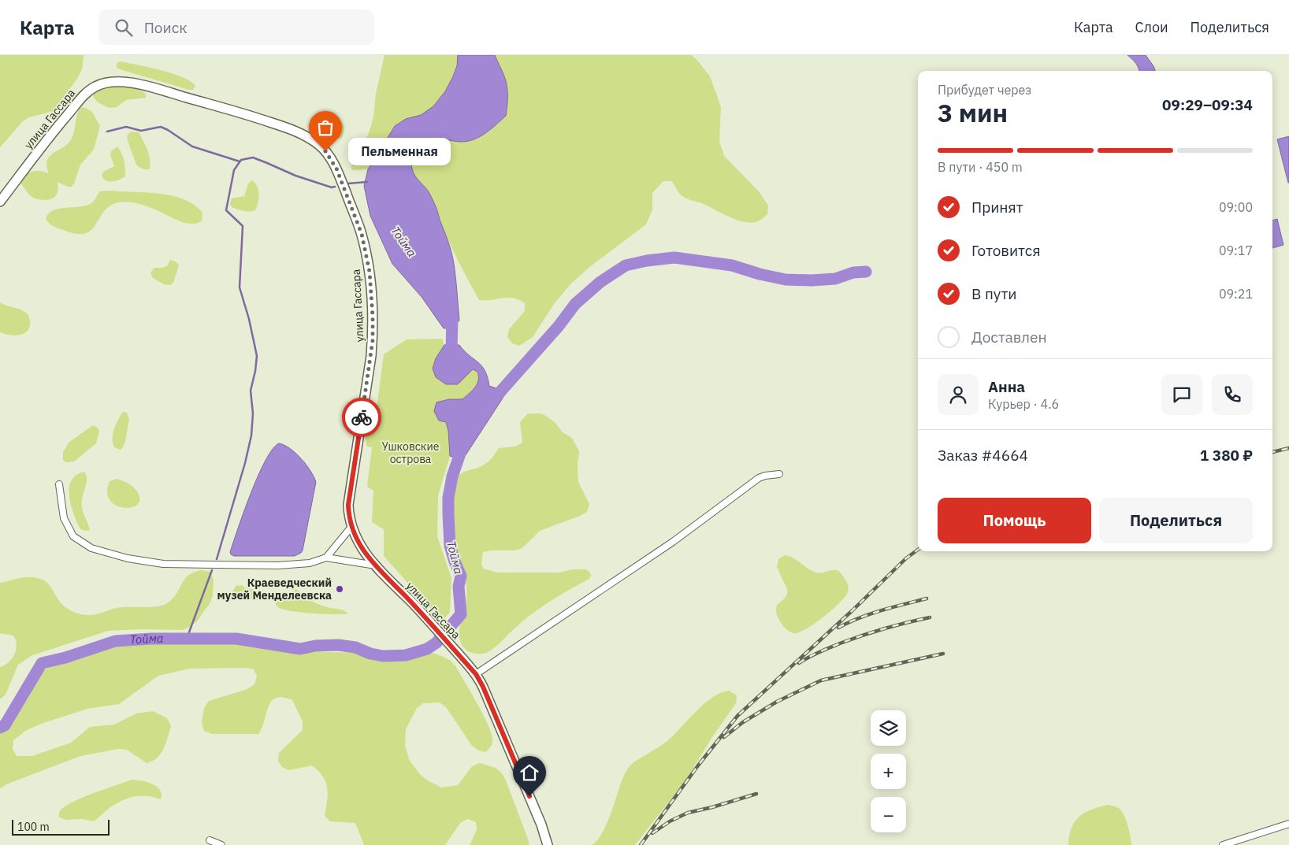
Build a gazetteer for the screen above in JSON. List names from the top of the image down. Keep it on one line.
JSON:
{"streets":{"main road":["улица Гассара"]},"water":["Тойма"],"parks":["Ушковские острова"],"places":["Пельменная","Краеведческий музей Менделеевска"],"scale_bar":"100 m","page":{"header":"Карта","search":"Поиск","nav":["Карта","Слои","Поделиться"],"heading":["3 мин","Прибудет через","09:29–09:34"],"panel":["Анна","Курьер · 4.6","Заказ #4664","1 380 ₽"],"bubble":"Пельменная","bar":"В пути · 450 m","list":[["Принят","09:00"],["Готовится","09:17"],["В пути","09:21"],"Доставлен"],"buttons":["Помощь","Поделиться"],"map_buttons":["+","−"],"scale":"100 m"}}
